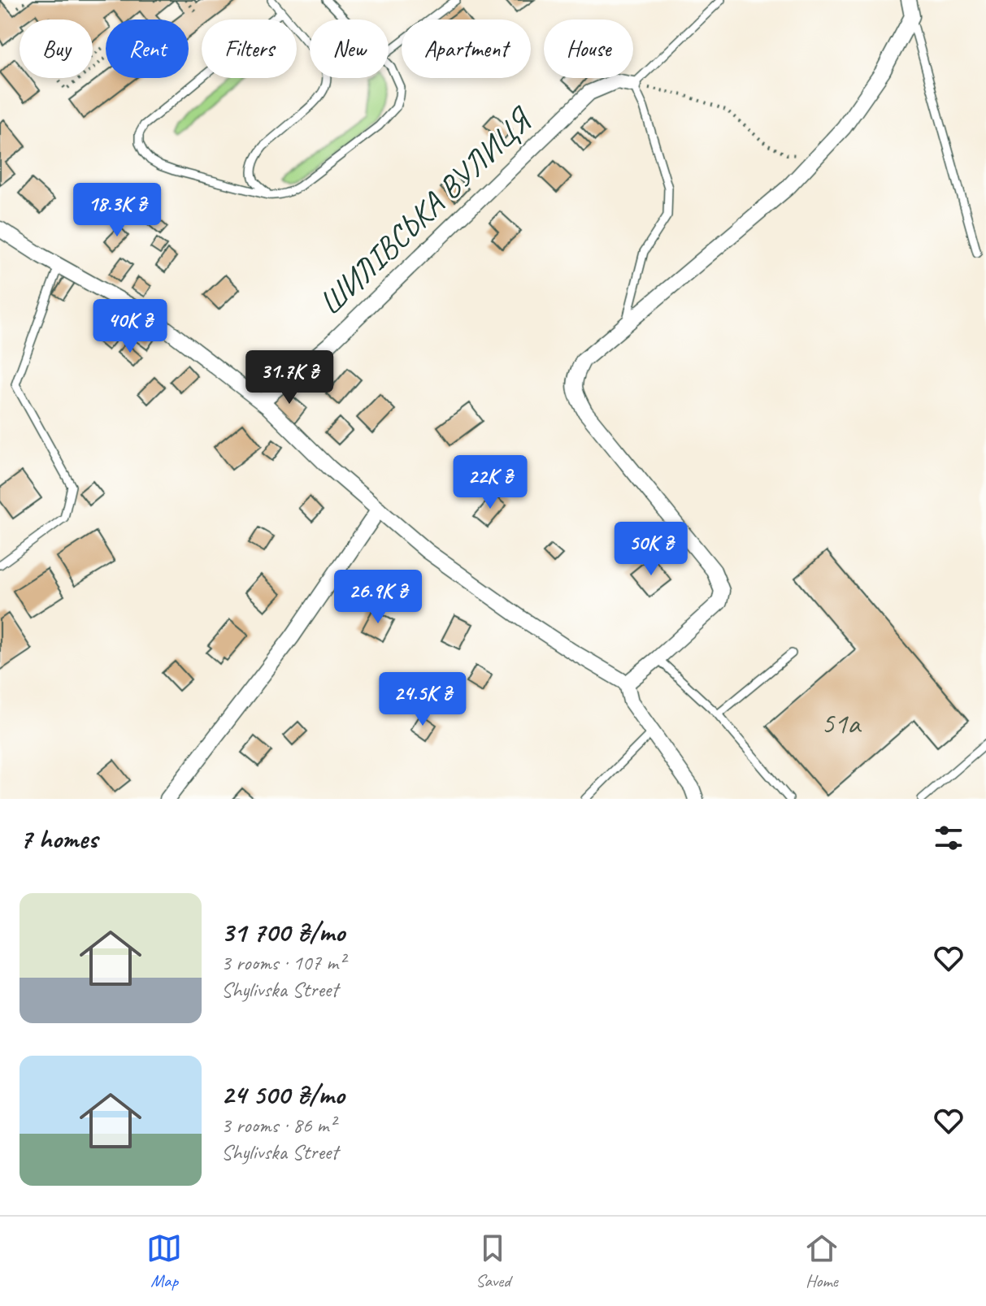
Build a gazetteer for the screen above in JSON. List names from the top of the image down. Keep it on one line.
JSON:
{"streets":{"street":["ШИЛІВСЬКА ВУЛИЦЯ"]},"house_numbers":["51а"],"page":{"chip":["Buy","Rent","Filters","New","Apartment","House"],"price":["18.3K ₴","40K ₴","31.7K ₴","22K ₴","50K ₴","26.9K ₴","24.5K ₴"],"heading":"7 homes","list":[{"name":"31 700 ₴/mo","note":"3 rooms · 107 m² · Shylivska Street"},{"name":"24 500 ₴/mo","note":"3 rooms · 86 m² · Shylivska Street"}],"tabs":["Map","Saved","Home"]}}
